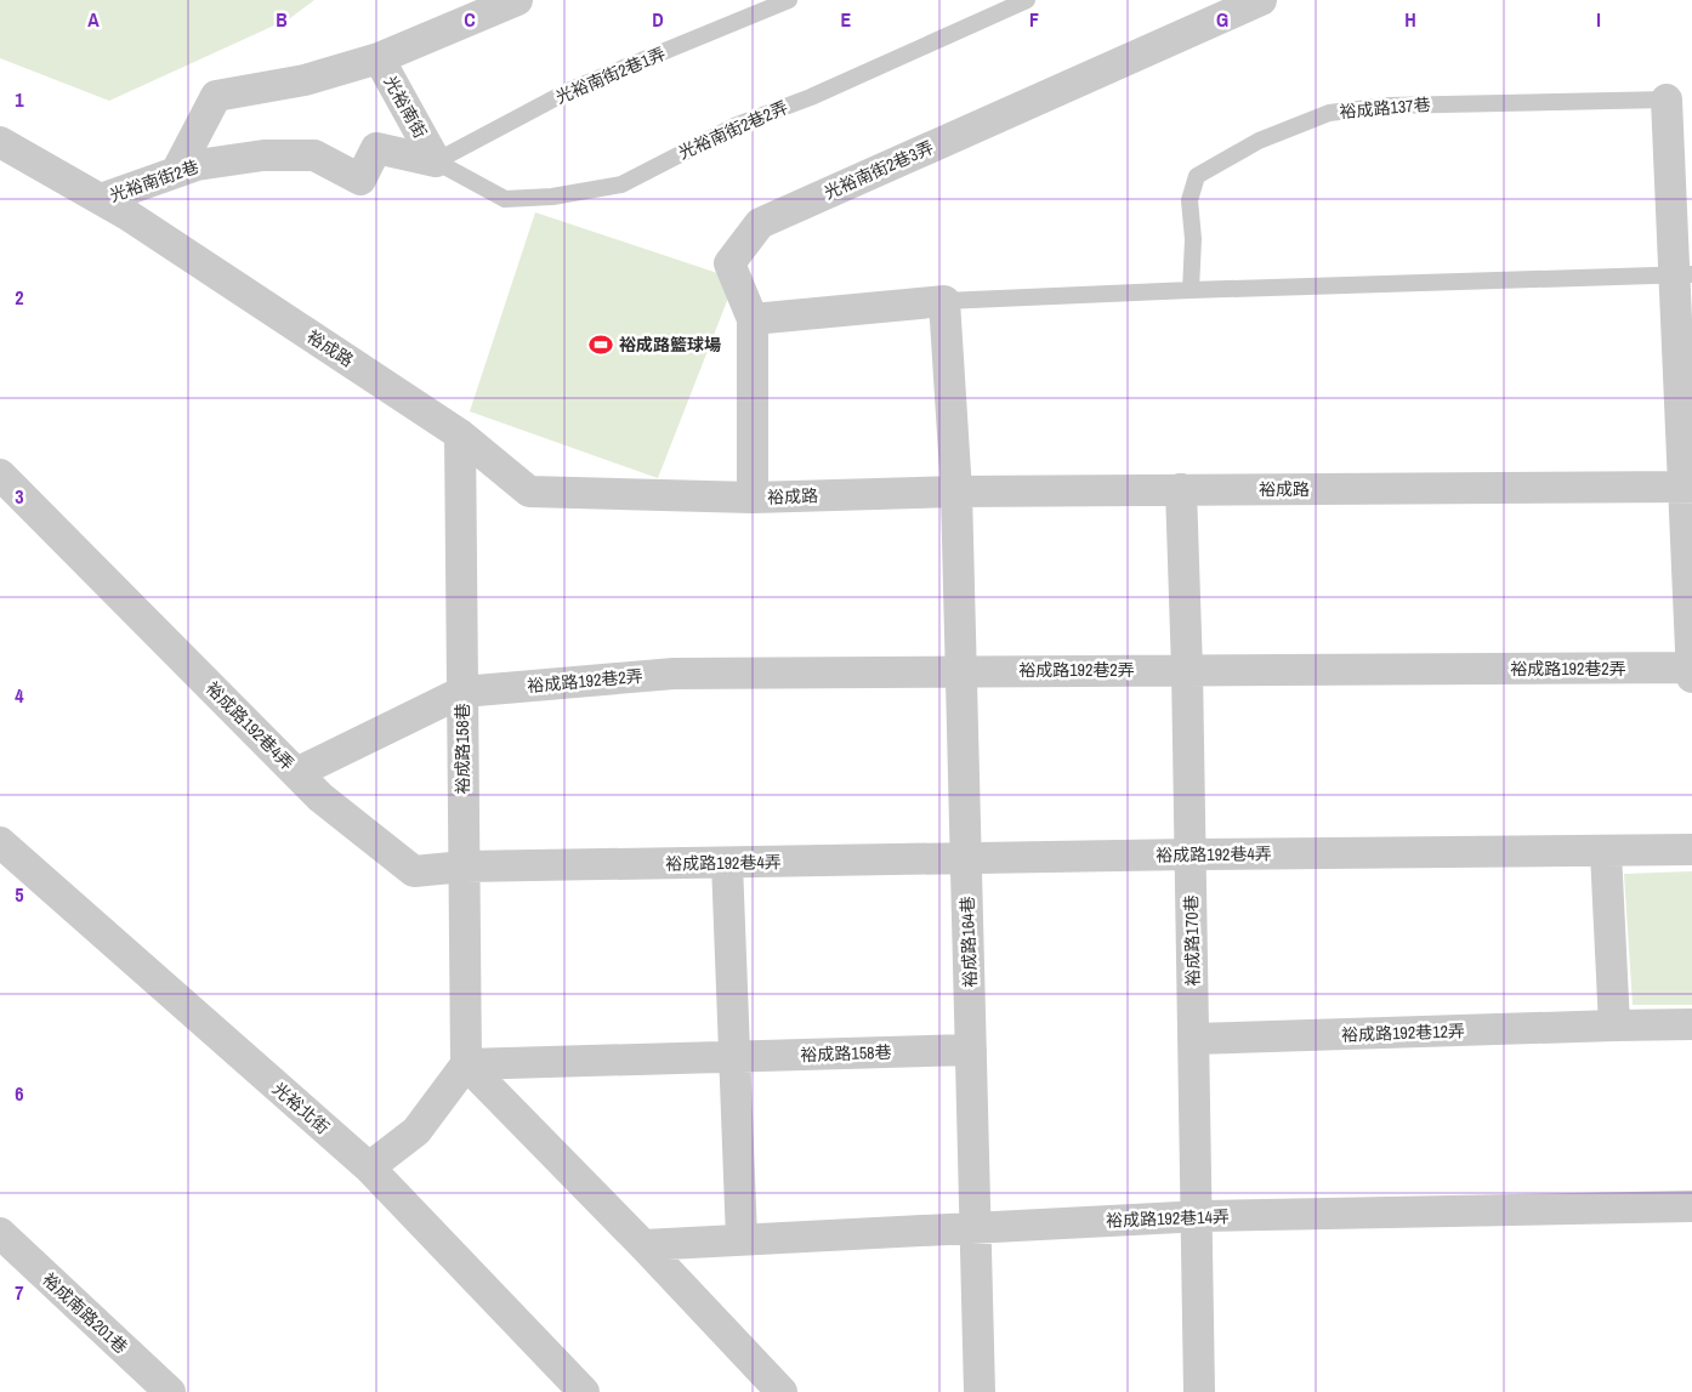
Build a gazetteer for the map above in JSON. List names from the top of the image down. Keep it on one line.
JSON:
{"streets":{"street":["光裕南街","光裕南街2巷3弄","光裕南街2巷","裕成路","裕成路192巷2弄","裕成路192巷4弄","裕成路158巷","裕成路170巷","裕成路164巷","裕成路192巷12弄","光裕北街","裕成路192巷14弄","裕成南路201巷"],"lane":["光裕南街2巷1弄","裕成路137巷","光裕南街2巷2弄"]},"crossings":[["光裕南街2巷1弄","光裕南街"],["光裕南街2巷1弄","光裕南街2巷2弄"],["光裕南街2巷1弄","光裕南街2巷"],["光裕南街","光裕南街2巷2弄"],["光裕南街","光裕南街2巷"],["光裕南街2巷2弄","光裕南街2巷"],["光裕南街2巷3弄","裕成路"],["光裕南街2巷","裕成路"],["裕成路","裕成路158巷"],["裕成路","裕成路170巷"],["裕成路","裕成路164巷"],["裕成路192巷2弄","裕成路158巷"],["裕成路192巷2弄","裕成路170巷"],["裕成路192巷2弄","裕成路164巷"],["裕成路192巷4弄","裕成路158巷"],["裕成路192巷4弄","裕成路170巷"],["裕成路192巷4弄","裕成路164巷"],["裕成路158巷","裕成路164巷"],["裕成路170巷","裕成路192巷12弄"],["裕成路170巷","裕成路192巷14弄"],["裕成路164巷","裕成路192巷14弄"]],"places":{"sports":["裕成路籃球場"]},"grid":{"columns":["A","B","C","D","E","F","G","H","I"],"rows":["1","2","3","4","5","6","7"]}}
